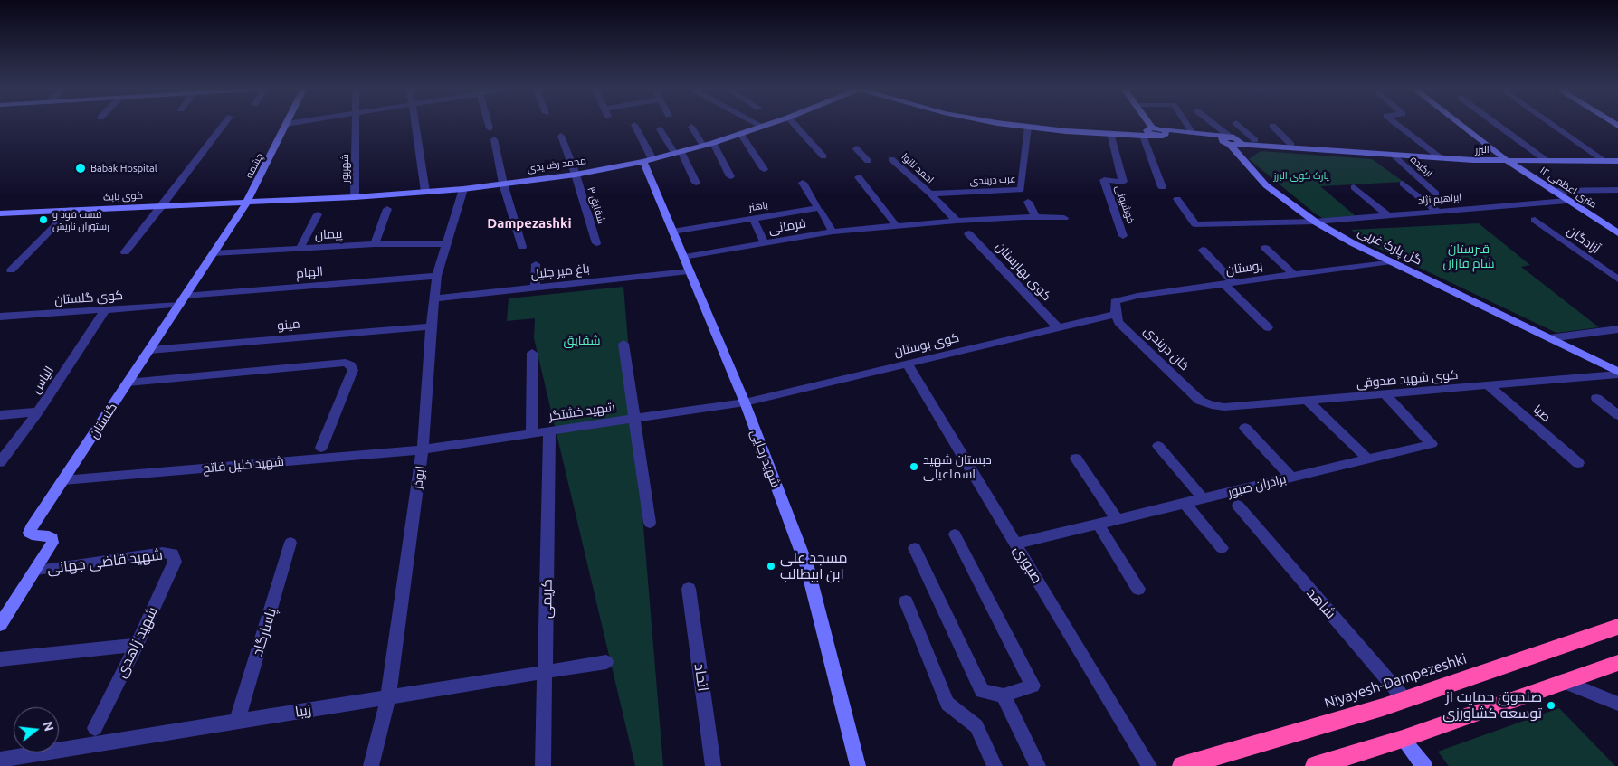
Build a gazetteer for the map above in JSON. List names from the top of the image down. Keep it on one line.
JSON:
{"streets":{"highway":["Niyayesh-Dampezeshki"],"main road":["البرز","محمد رضا یدی","چشمه","۱۲ متری اعظمی","کوی بابک","گل پارک غربی","گلستان","شهید رجایی"],"street":["ارکیده","شهریور","احمد نانوا","عرب دربندی","ابراهیم نژاد","خوشبوئی","شقایق ۳","باهنر","فرمانی","پیمان","آزادگان","بوستان","باغ میر جلیل","کوی بهارستان","الهام","کوی گلستان","مینو","کوی بوستان","خان دربندی","کوی شهید صدوقی","الیاس","شهید خشتگر","صبا","شهید خلیل فاتح","ابوذر","برادران صبور","شهید قاضی جهانی","صبوری","کریمی","شاهد","پاسارگاد","شهید زاهدی","اتحاد","زیبا"]},"crossings":[["البرز","ارکیده"],["البرز","۱۲ متری اعظمی"],["البرز","گل پارک غربی"],["محمد رضا یدی","چشمه"],["محمد رضا یدی","شهریور"],["محمد رضا یدی","کوی بابک"],["محمد رضا یدی","شقایق ۳"],["محمد رضا یدی","گلستان"],["محمد رضا یدی","شهید رجایی"],["محمد رضا یدی","ابوذر"],["چشمه","کوی بابک"],["چشمه","گلستان"],["احمد نانوا","عرب دربندی"],["احمد نانوا","فرمانی"],["۱۲ متری اعظمی","ابراهیم نژاد"],["کوی بابک","گلستان"],["ابراهیم نژاد","گل پارک غربی"],["باهنر","شهید رجایی"],["فرمانی","شهید رجایی"],["پیمان","گلستان"],["پیمان","ابوذر"],["گل پارک غربی","بوستان"],["گل پارک غربی","کوی شهید صدوقی"],["بوستان","کوی بوستان"],["بوستان","خان دربندی"],["باغ میر جلیل","شهید رجایی"],["باغ میر جلیل","ابوذر"],["کوی بهارستان","کوی بوستان"],["الهام","کوی گلستان"],["الهام","گلستان"],["الهام","ابوذر"],["کوی گلستان","الیاس"],["کوی گلستان","گلستان"],["مینو","گلستان"],["مینو","ابوذر"],["کوی بوستان","خان دربندی"],["کوی بوستان","شهید خشتگر"],["کوی بوستان","شهید رجایی"],["کوی بوستان","صبوری"],["خان دربندی","کوی شهید صدوقی"],["کوی شهید صدوقی","صبا"],["کوی شهید صدوقی","برادران صبور"],["شهید خشتگر","شهید رجایی"],["شهید خشتگر","شهید خلیل فاتح"],["شهید خشتگر","ابوذر"],["شهید خشتگر","کریمی"],["گلستان","شهید خلیل فاتح"],["گلستان","شهید قاضی جهانی"],["شهید خلیل فاتح","ابوذر"],["ابوذر","زیبا"],["برادران صبور","صبوری"],["شهید قاضی جهانی","شهید زاهدی"],["کریمی","زیبا"],["شاهد","Niyayesh-Dampezeshki"],["پاسارگاد","زیبا"]],"districts":["Dampezashki"],"parks":["پارک کوی البرز","قبرستان شام قازان","شقایق"],"places":["Babak Hospital","فست فود و رستوران ناریش","دبستان شهید اسماعیلی","مسجد علی ابن ابیطالب","صندوق حمایت از توسعه کشاورزی"],"north":"right"}
